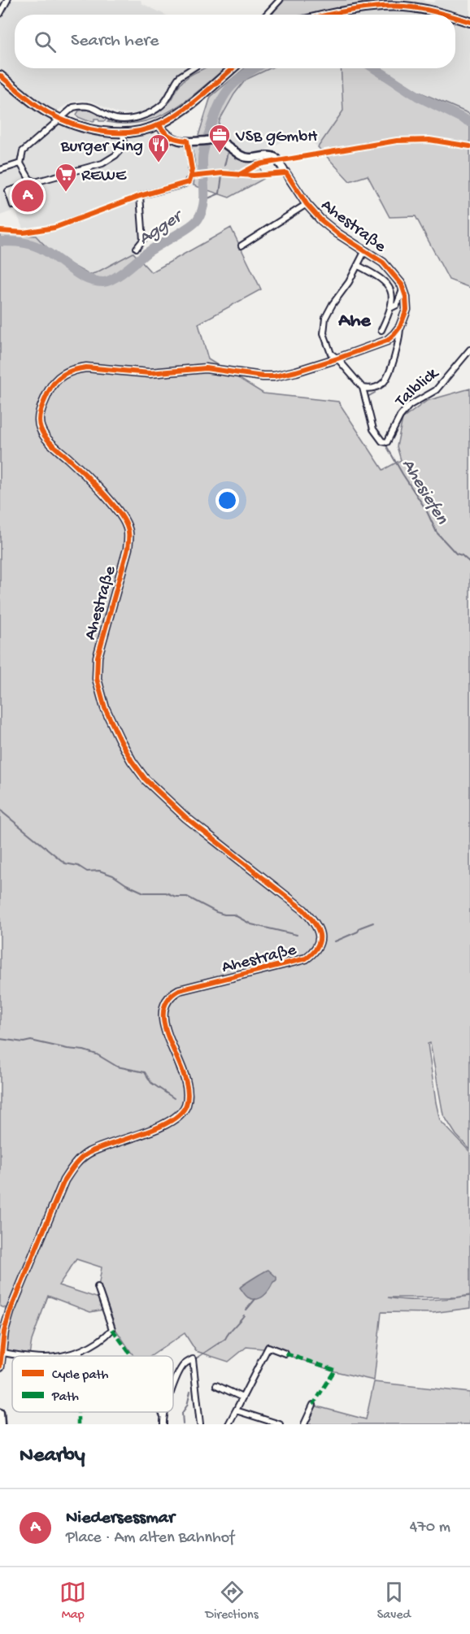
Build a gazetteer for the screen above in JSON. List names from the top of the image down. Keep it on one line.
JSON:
{"streets":{"main road":["Ahestraße"],"street":["Talblick"]},"crossings":[["Ahestraße","Talblick"]],"districts":["Ahe"],"water":["Agger","Ahesiefen"],"places":{"office":["VSB gGmbH"],"restaurant":["Burger King"],"supermarket":["REWE"]},"legend":["Cycle path","Path"],"page":{"search":"Search here","pins":"A","heading":"Nearby","list":[{"mark":"A","name":"Niedersessmar","note":"Place · Am alten Bahnhof","value":"470 m"}],"nav":["Map","Directions","Saved"]}}
